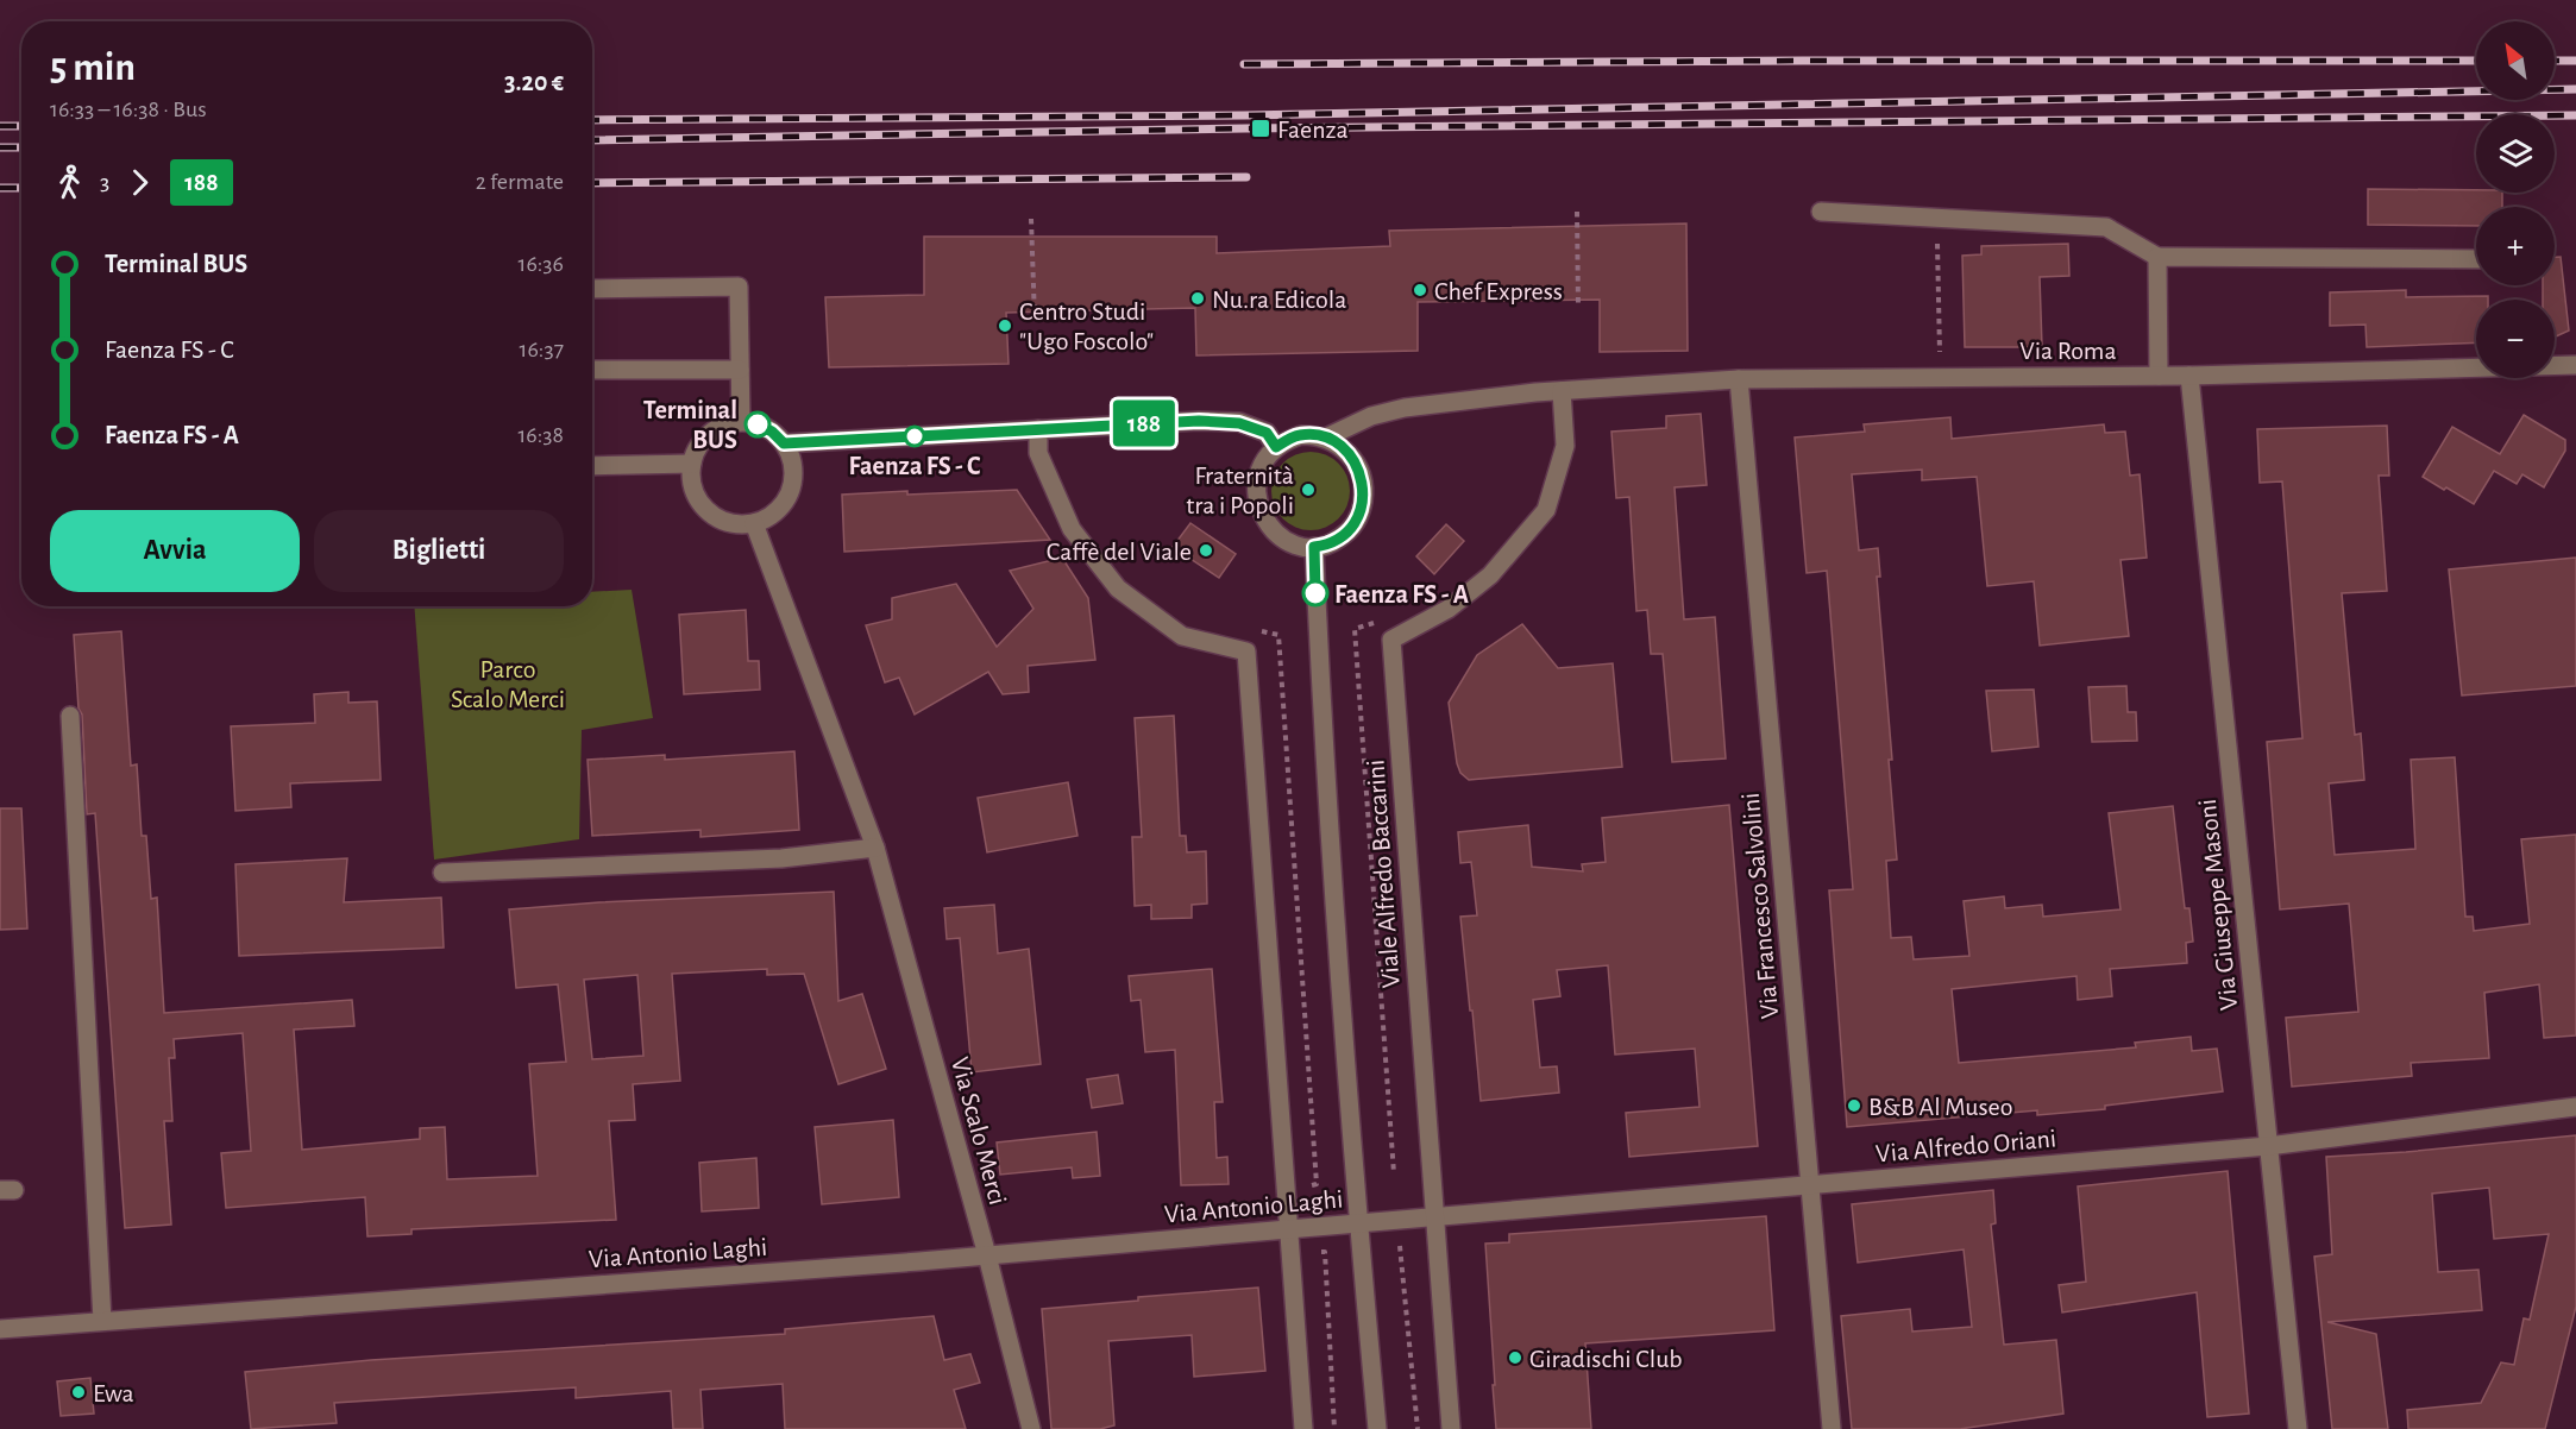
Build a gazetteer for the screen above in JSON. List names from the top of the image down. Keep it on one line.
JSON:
{"streets":{"street":["Via Roma","Viale Alfredo Baccarini","Via Giuseppe Masoni","Via Francesco Salvolini","Via Scalo Merci","Via Alfredo Oriani","Via Antonio Laghi"]},"crossings":[["Via Roma","Viale Alfredo Baccarini"],["Via Roma","Via Giuseppe Masoni"],["Via Roma","Via Francesco Salvolini"],["Viale Alfredo Baccarini","Via Alfredo Oriani"],["Viale Alfredo Baccarini","Via Antonio Laghi"],["Via Giuseppe Masoni","Via Alfredo Oriani"],["Via Francesco Salvolini","Via Alfredo Oriani"],["Via Scalo Merci","Via Antonio Laghi"],["Via Alfredo Oriani","Via Antonio Laghi"]],"parks":["Parco Scalo Merci"],"places":{"transit":["Faenza"],"other":["Chef Express","Nu.ra Edicola","Centro Studi \"Ugo Foscolo\"","Terminal BUS","Faenza FS - C","Fraternità tra i Popoli","Caffè del Viale","Faenza FS - A","B&B Al Museo","Giradischi Club","Ewa"]},"lines":["bus line 188"],"north":"top left","page":{"on_map":"188","map_buttons":["+","−"],"heading":["5 min","16:33 – 16:38 · Bus","3.20 €"],"legs":["3","188","2 fermate"],"list":[{"name":"Terminal BUS","value":"16:36"},{"name":"Faenza FS - C","value":"16:37"},{"name":"Faenza FS - A","value":"16:38"}],"buttons":["Avvia","Biglietti"]}}
